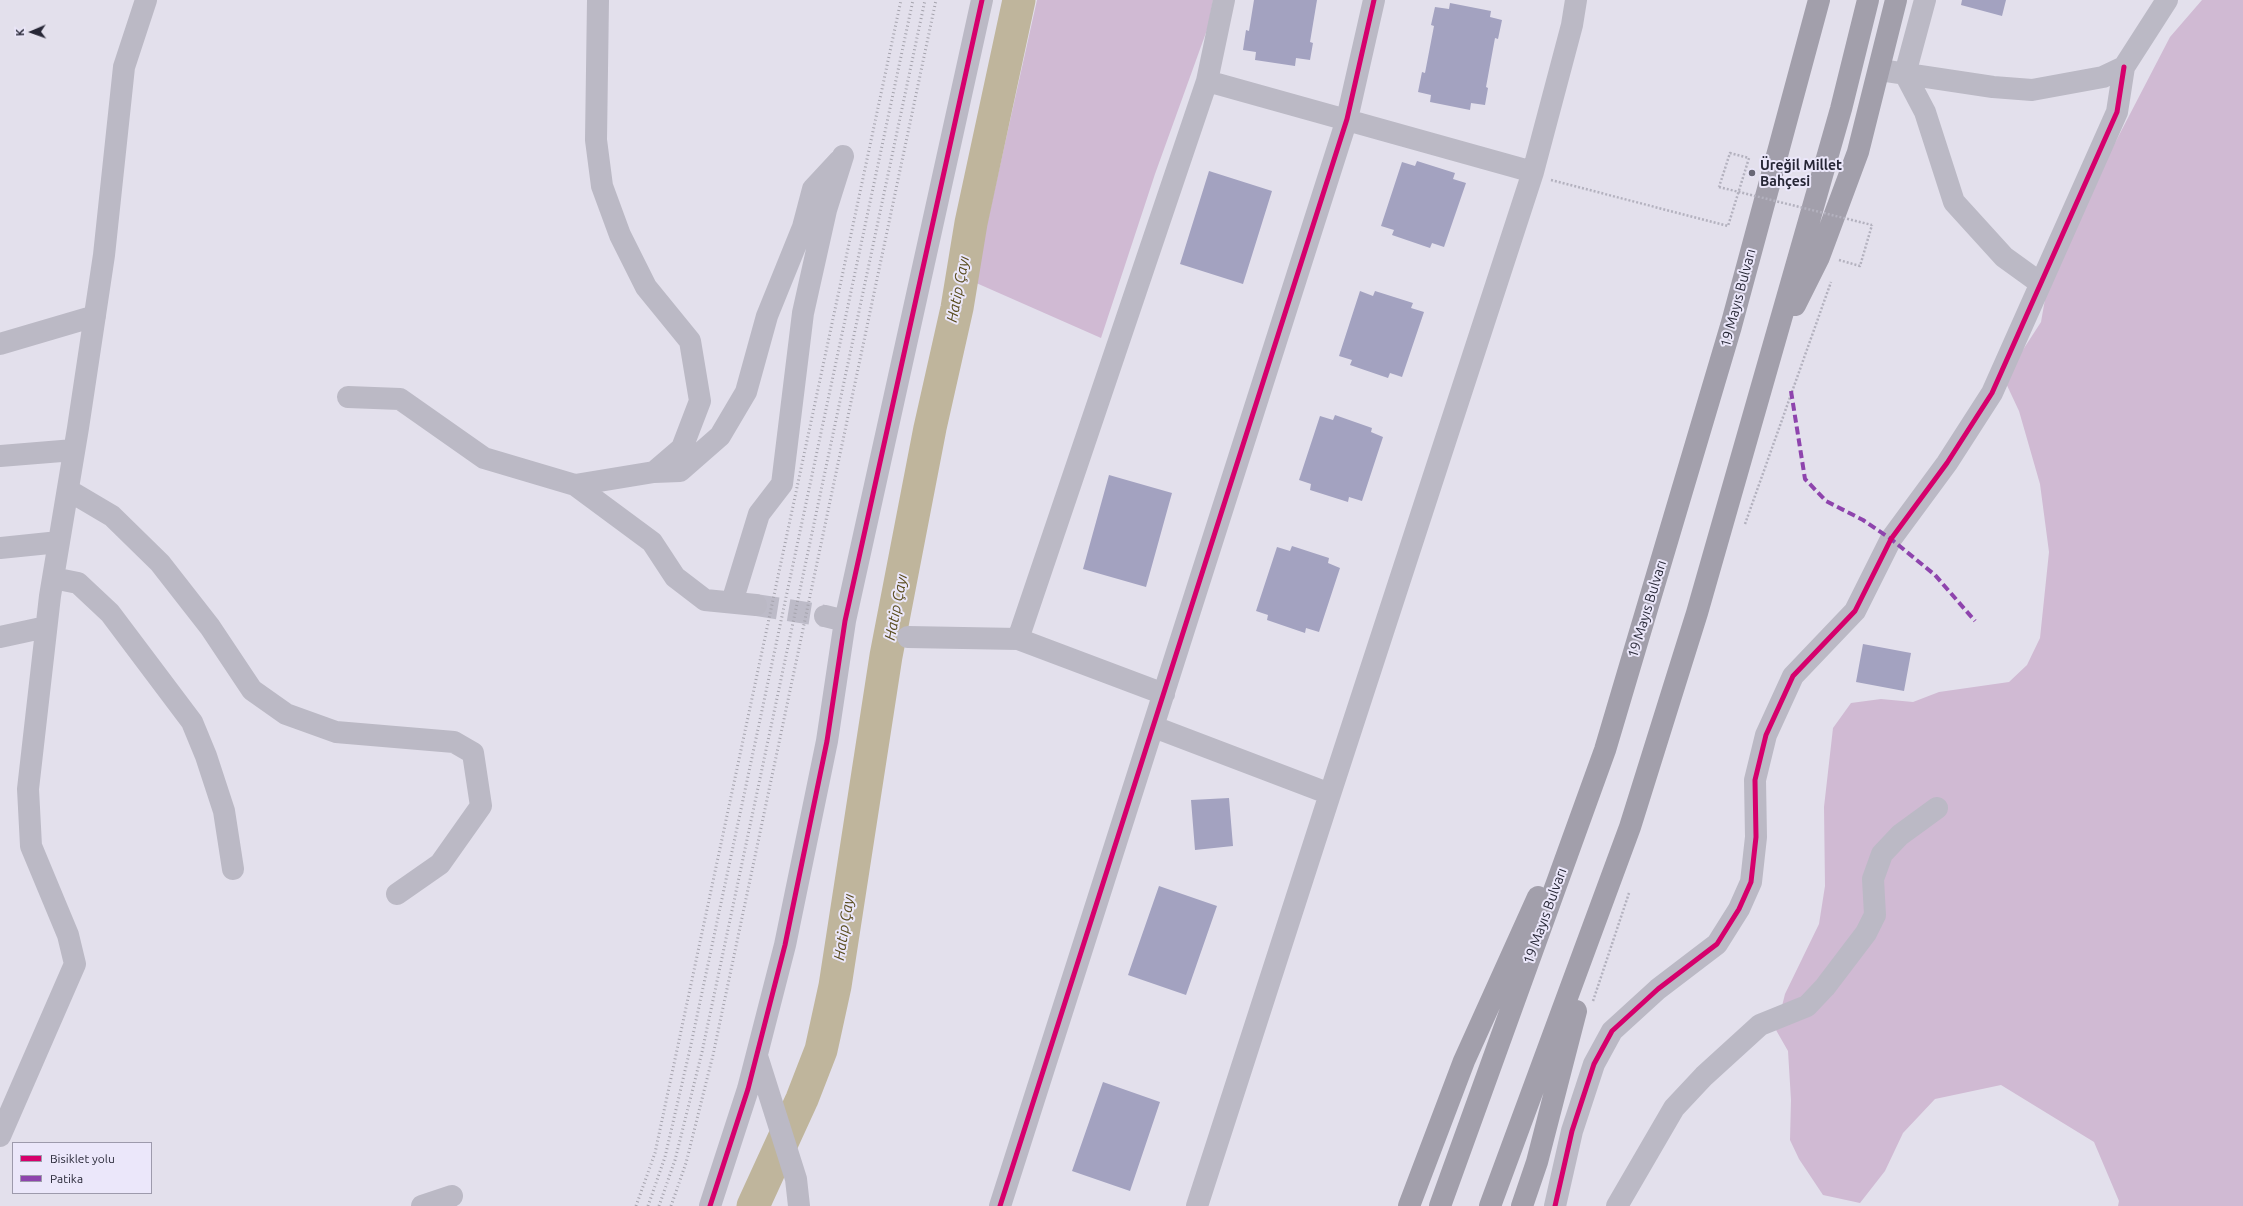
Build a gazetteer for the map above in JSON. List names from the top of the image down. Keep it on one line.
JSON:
{"streets":{"highway":["19 Mayıs Bulvarı"]},"water":["Hatip Çayı"],"places":["Üreğil Millet Bahçesi"],"legend":["Bisiklet yolu","Patika"],"north":"left"}
